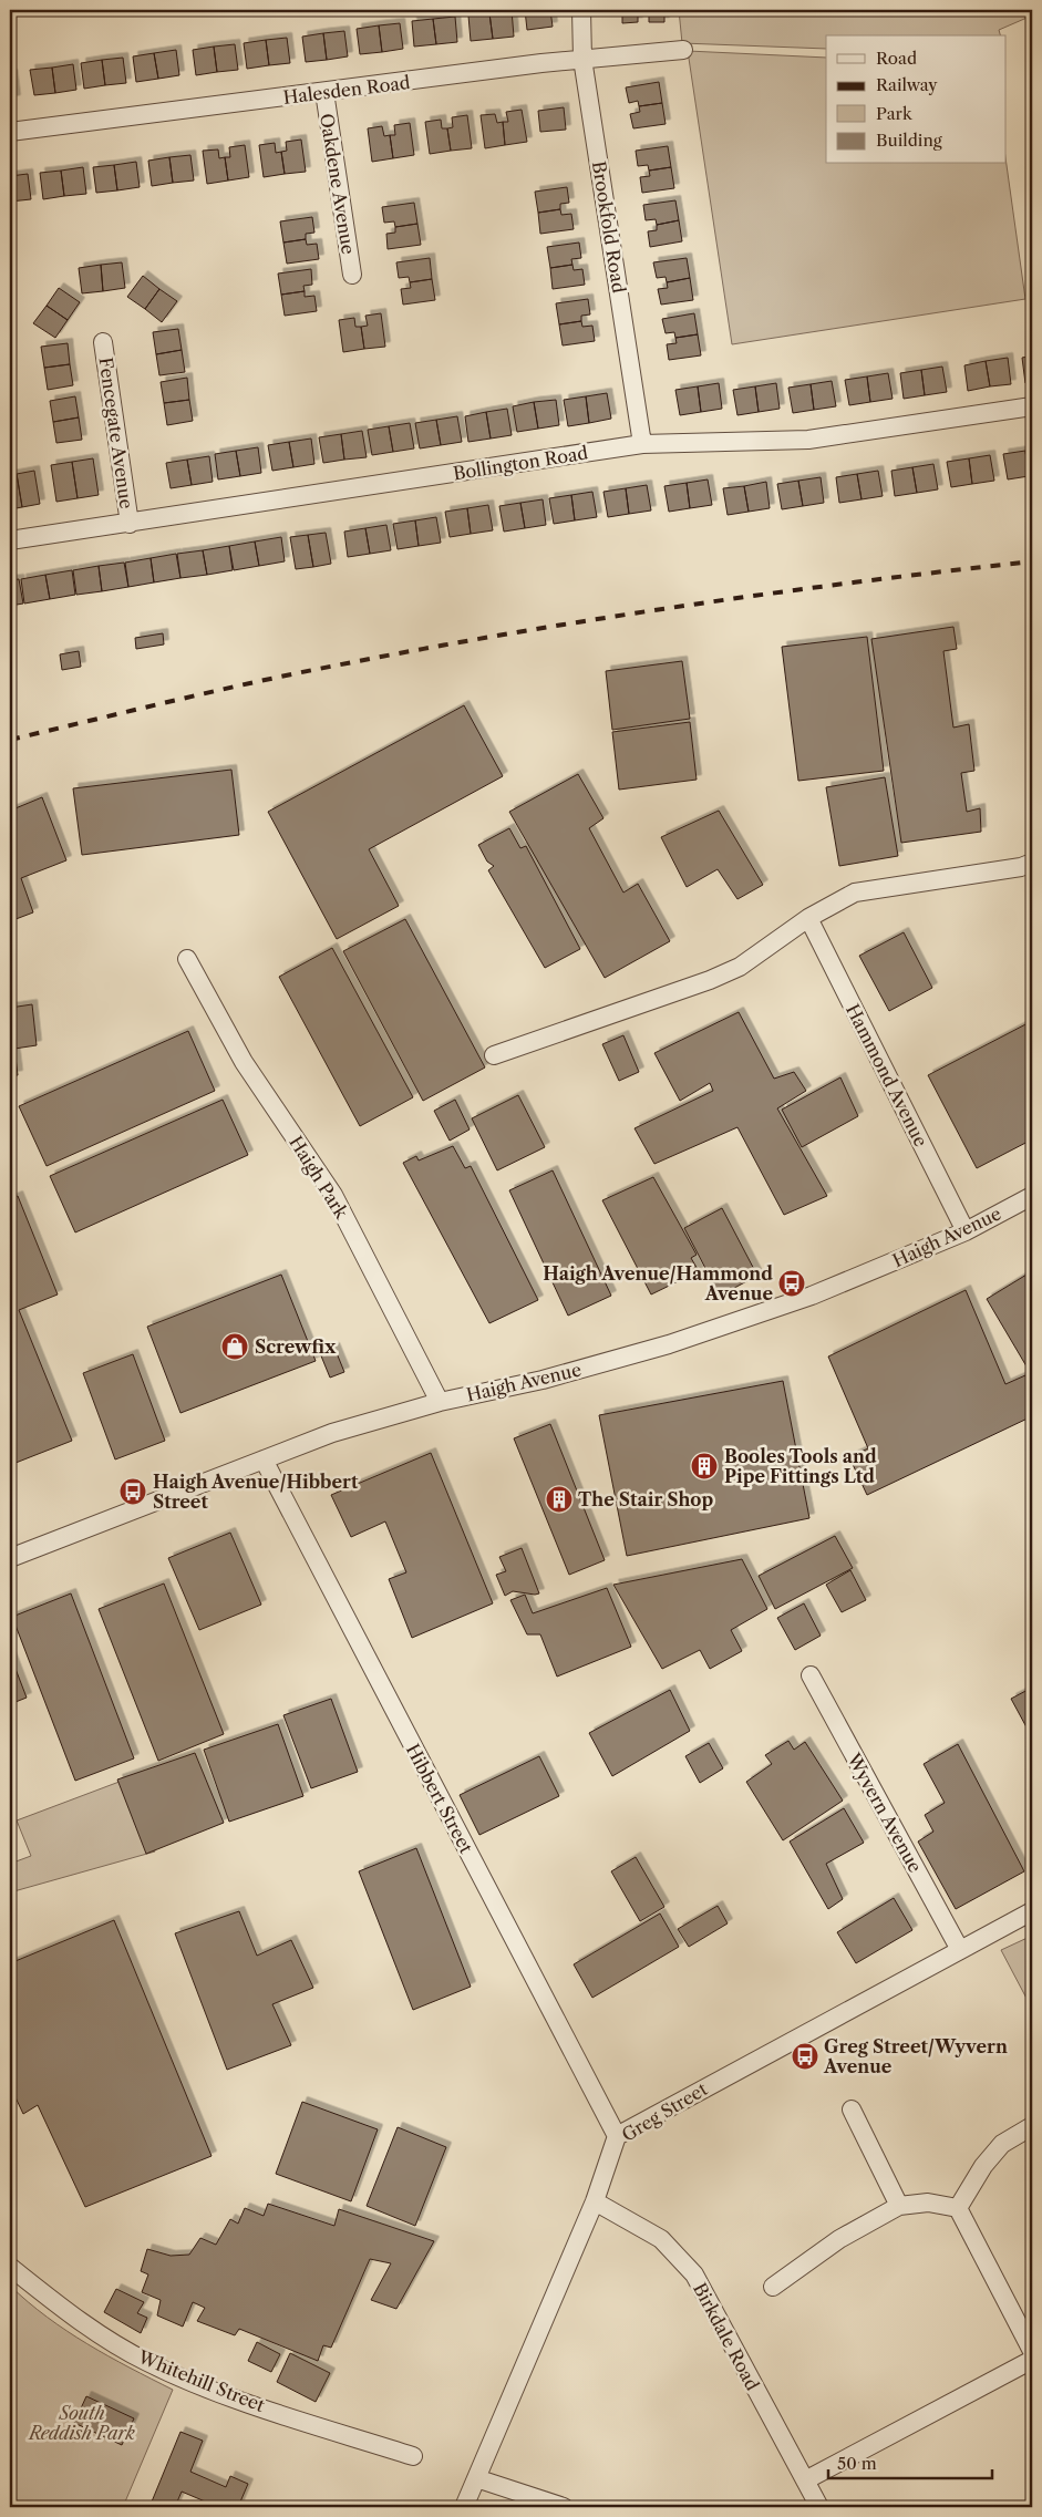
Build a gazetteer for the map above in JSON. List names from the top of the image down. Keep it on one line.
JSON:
{"streets":{"street":["Halesden Road","Oakdene Avenue","Brookfold Road","Fencegate Avenue","Bollington Road","Hammond Avenue","Haigh Park","Haigh Avenue","Hibbert Street","Wyvern Avenue","Greg Street","Birkdale Road","Whitehill Street"]},"crossings":[["Halesden Road","Oakdene Avenue"],["Halesden Road","Brookfold Road"],["Brookfold Road","Bollington Road"],["Fencegate Avenue","Bollington Road"],["Hammond Avenue","Haigh Avenue"],["Haigh Park","Haigh Avenue"],["Haigh Avenue","Hibbert Street"],["Hibbert Street","Greg Street"],["Wyvern Avenue","Greg Street"],["Greg Street","Birkdale Road"]],"parks":["South Reddish Park"],"places":{"bus stop":["Haigh Avenue/Hammond Avenue","Haigh Avenue/Hibbert Street","Greg Street/Wyvern Avenue"],"shop":["Screwfix"],"building":["Booles Tools and Pipe Fittings Ltd","The Stair Shop"]},"legend":["Road","Railway","Park","Building"],"scale_bar":"50 m"}
